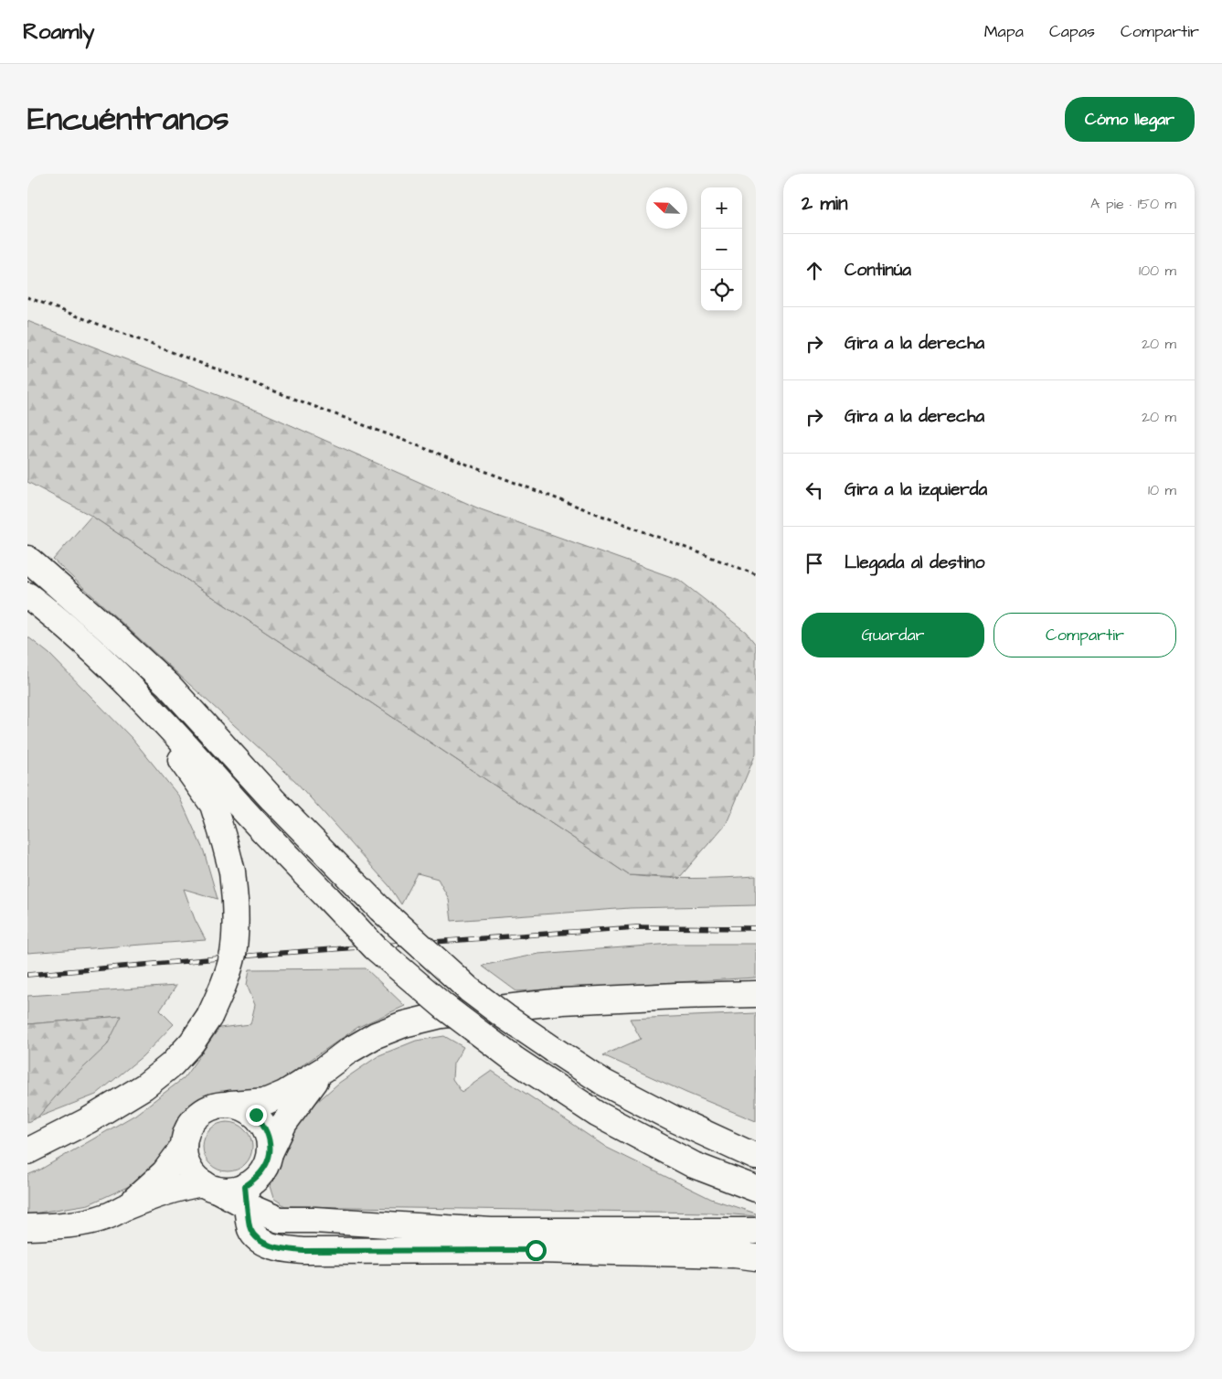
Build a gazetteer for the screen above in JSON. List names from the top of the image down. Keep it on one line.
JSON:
{"north":"top left","page":{"header":"Roamly","nav":["Mapa","Capas","Compartir"],"title":"Encuéntranos","buttons":["Cómo llegar",["Guardar","Compartir"]],"heading":["2 min","A pie · 150 m"],"map_buttons":["+","−"],"list":[["Continúa","100 m"],["Gira a la derecha","20 m"],["Gira a la derecha","20 m"],["Gira a la izquierda","10 m"],"Llegada al destino"]}}
